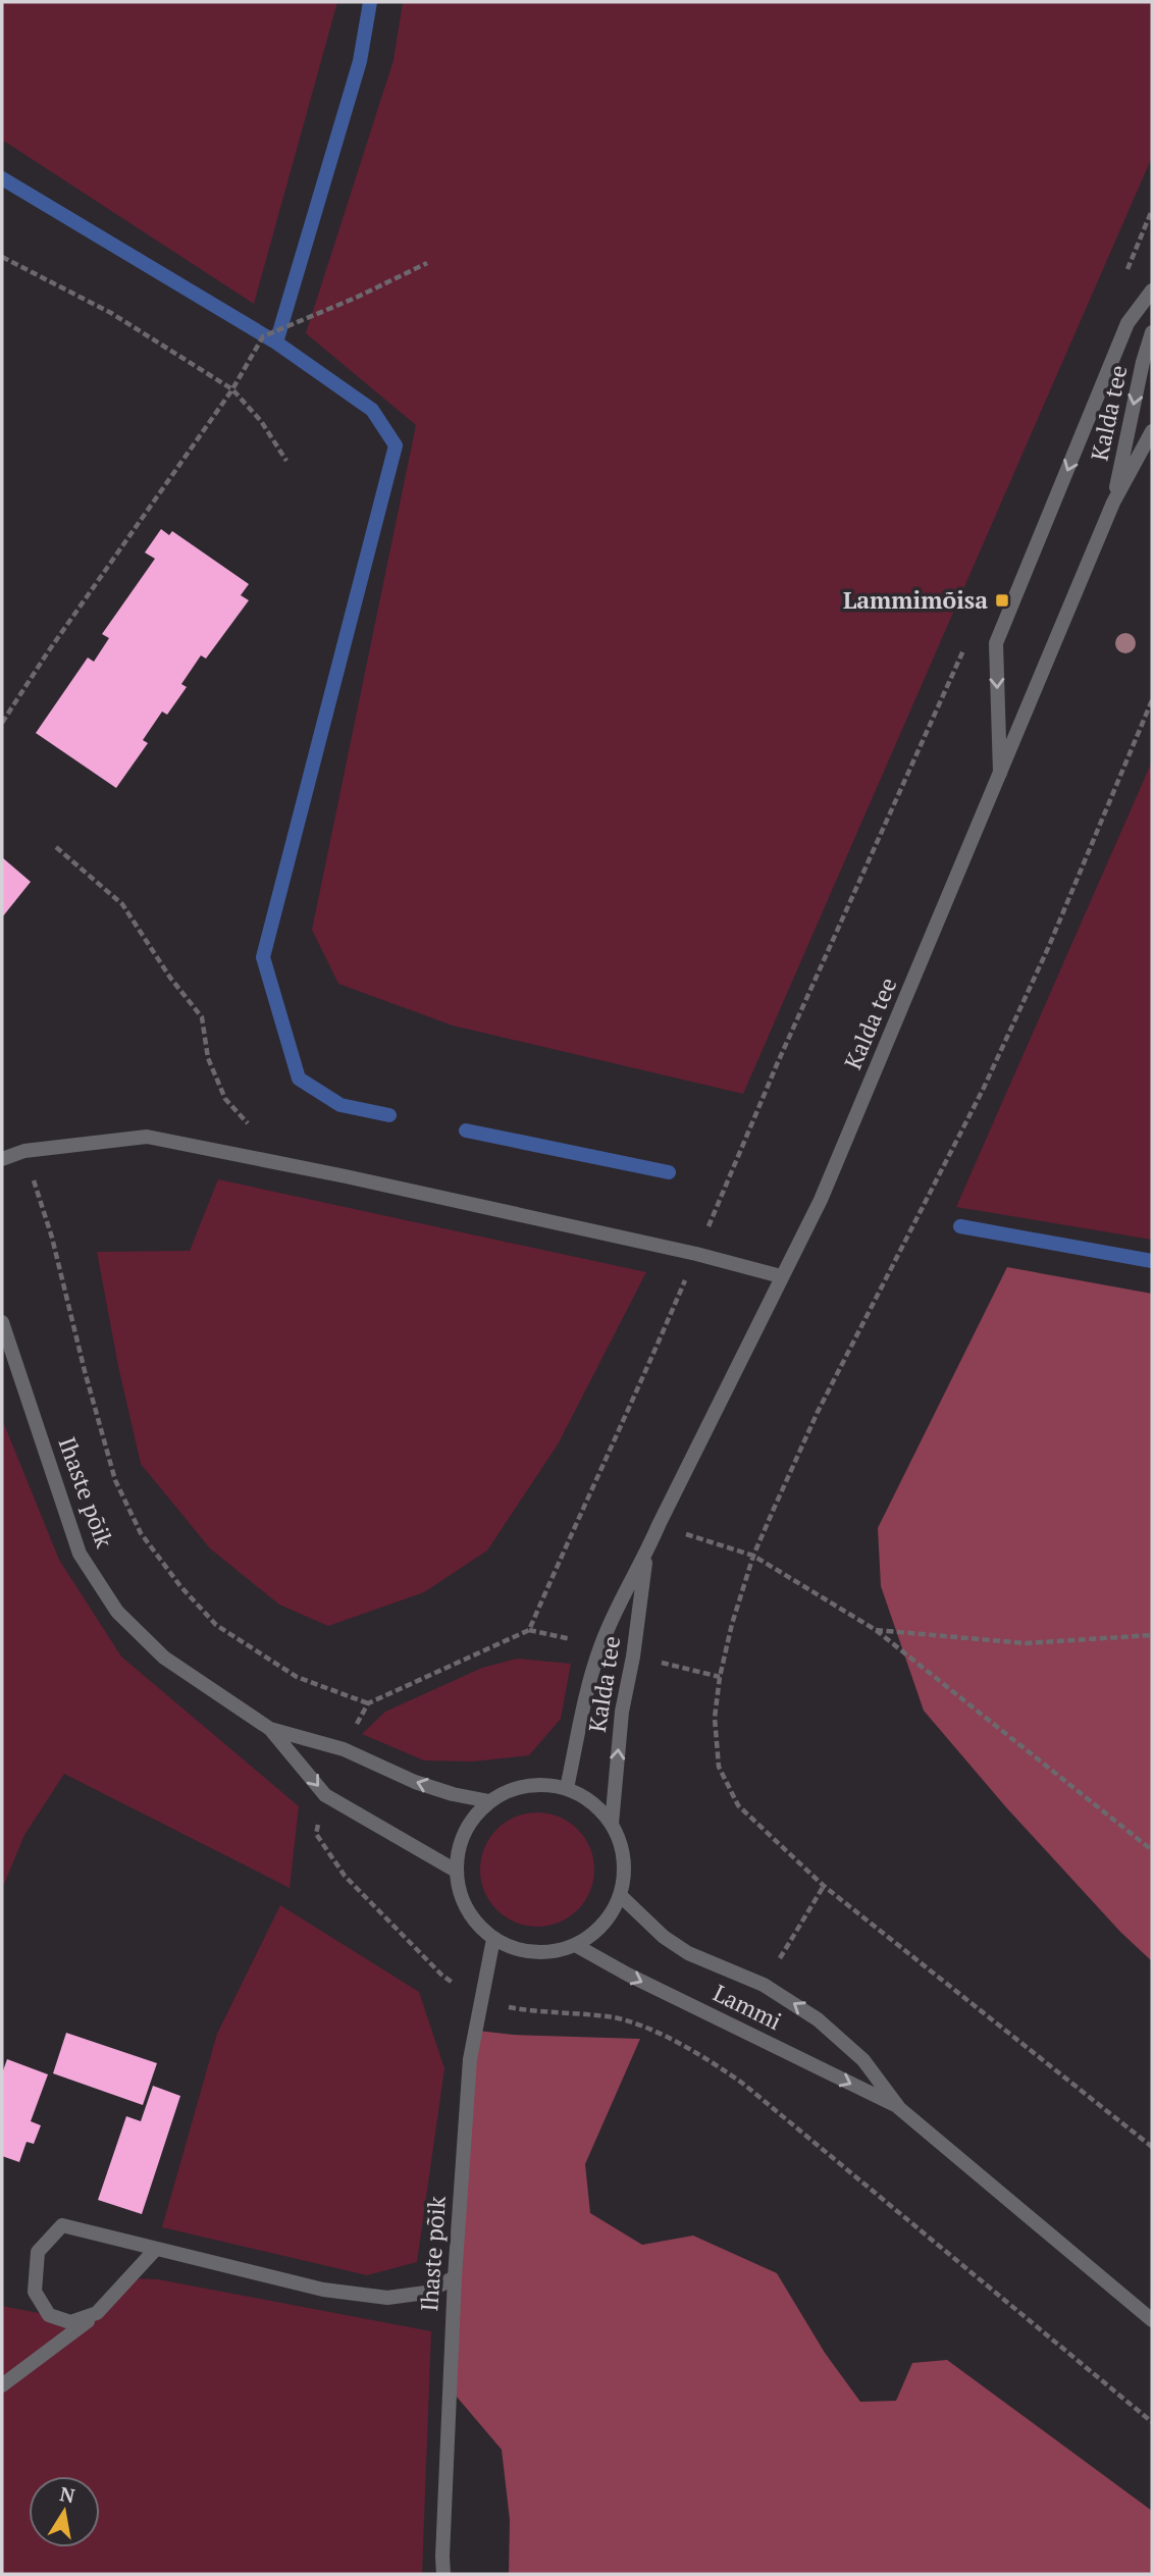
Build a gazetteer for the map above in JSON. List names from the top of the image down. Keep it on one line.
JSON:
{"streets":{"street":["Kalda tee","Ihaste põik","Lammi"]},"crossings":[["Kalda tee","Ihaste põik"],["Kalda tee","Lammi"],["Ihaste põik","Lammi"]],"places":{"transit":["Lammimõisa"]},"north":"top"}
